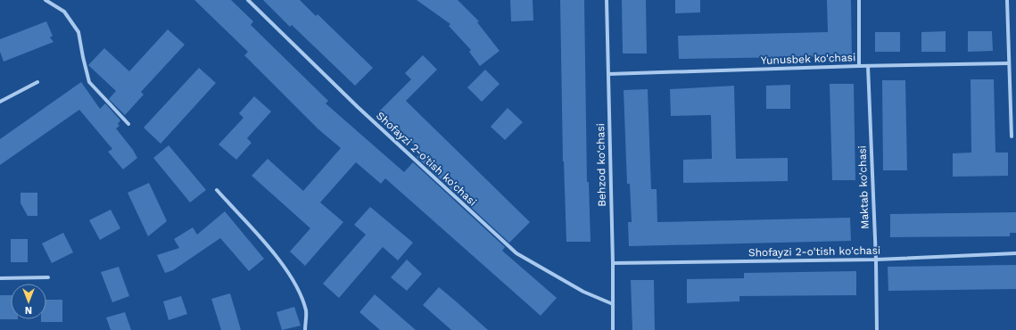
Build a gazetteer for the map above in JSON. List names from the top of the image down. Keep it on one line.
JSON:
{"streets":{"street":["Yunusbek ko'chasi","Shofayzi 2-o'tish ko'chasi","Behzod ko‘chasi","Maktab ko'chasi"]},"crossings":[["Yunusbek ko'chasi","Behzod ko‘chasi"],["Yunusbek ko'chasi","Maktab ko'chasi"],["Shofayzi 2-o'tish ko'chasi","Behzod ko‘chasi"],["Shofayzi 2-o'tish ko'chasi","Maktab ko'chasi"]],"north":"bottom"}
